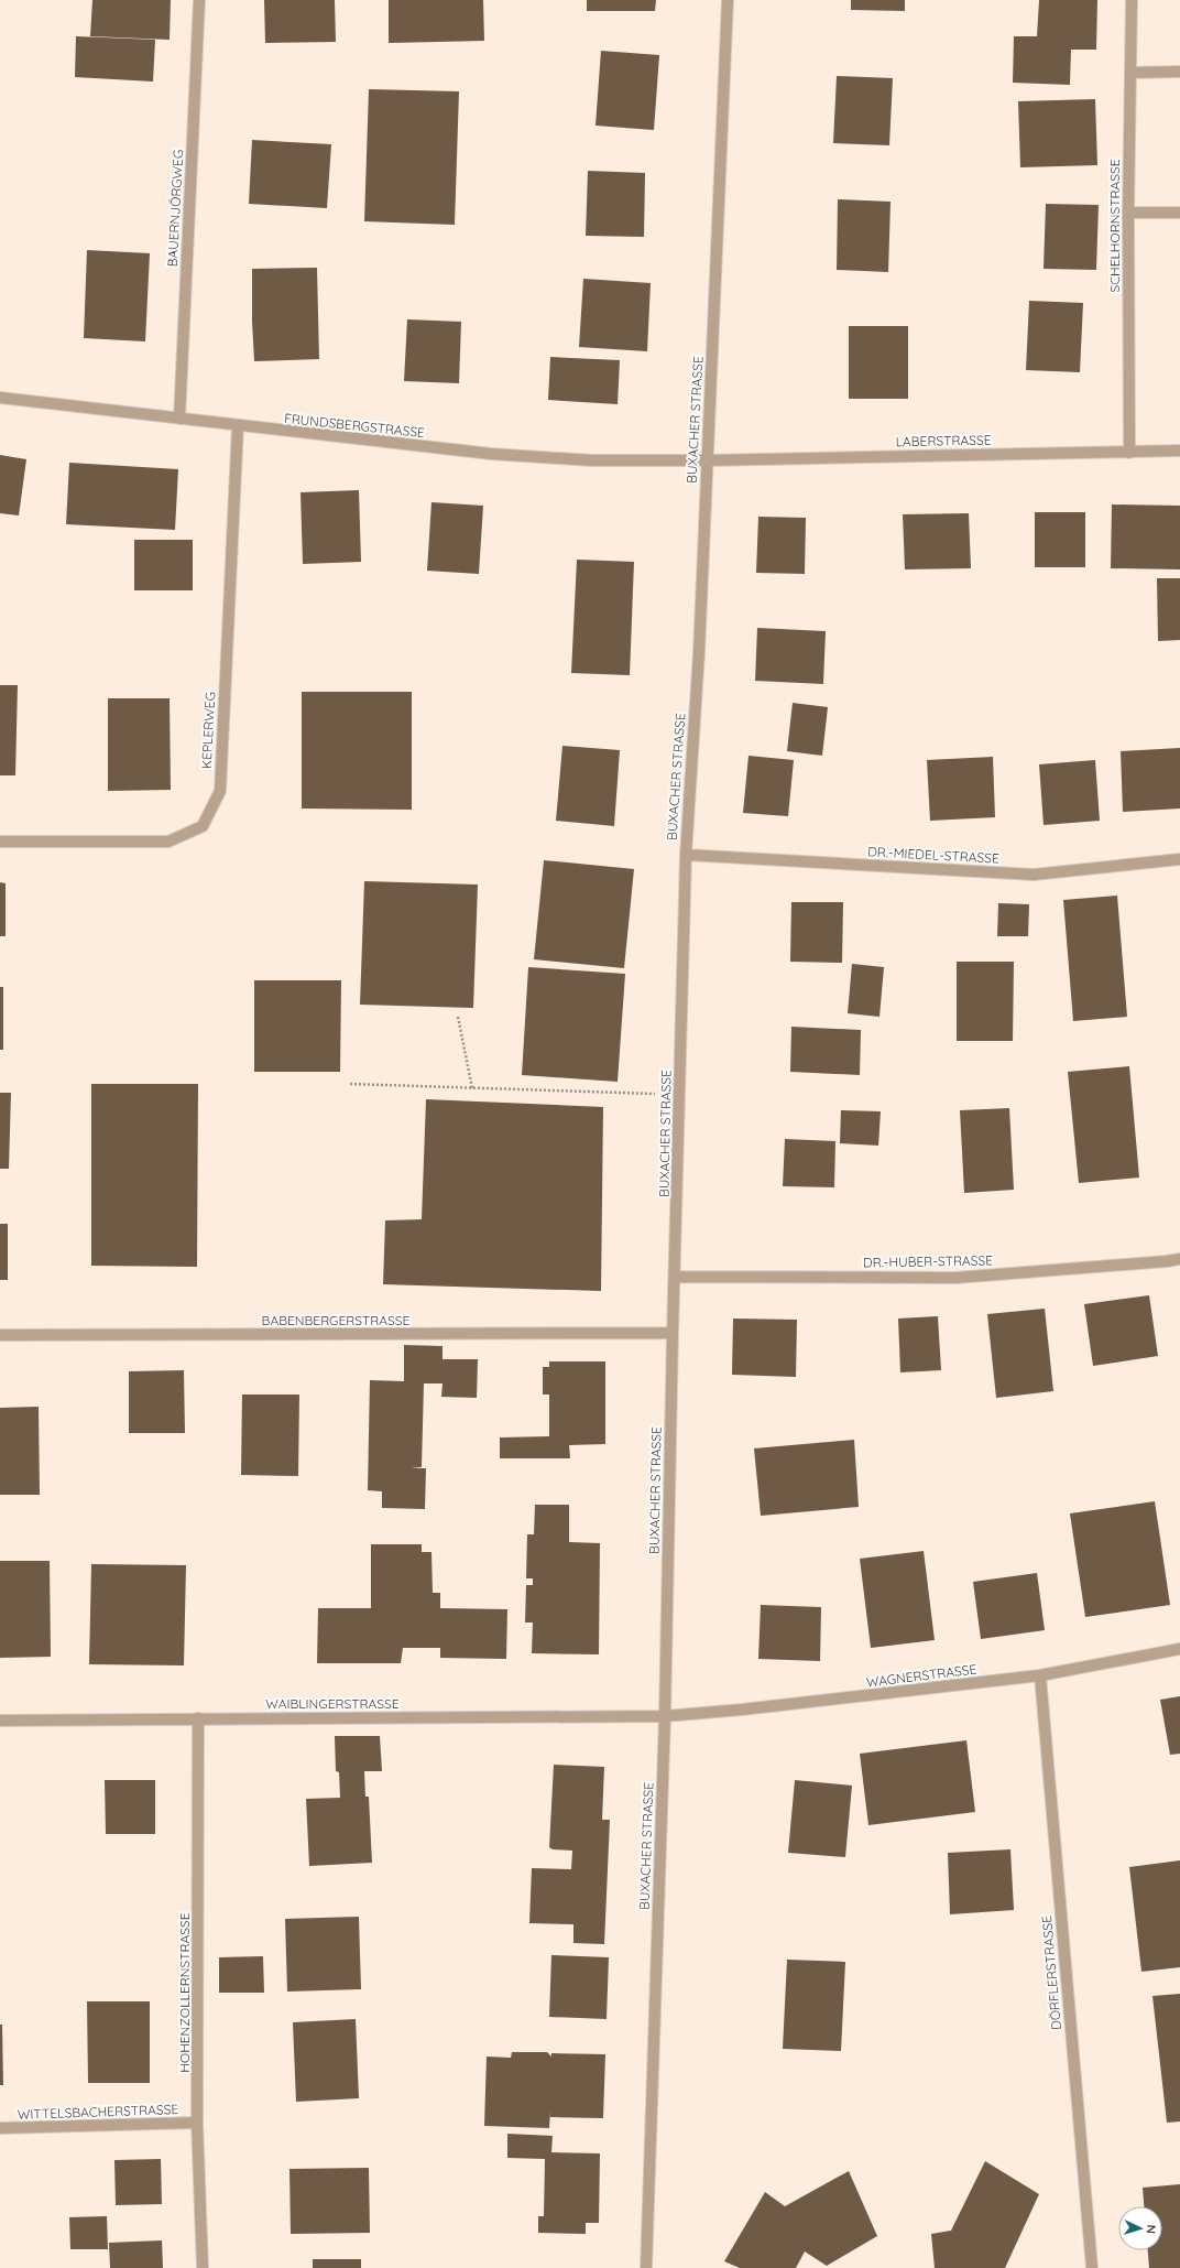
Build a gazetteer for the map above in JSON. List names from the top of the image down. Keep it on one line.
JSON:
{"streets":{"street":["BAUERNJÖRGWEG","SCHELHORNSTRASSE","BUXACHER STRASSE","FRUNDSBERGSTRASSE","LABERSTRASSE","KEPLERWEG","DR.-MIEDEL-STRASSE","DR.-HUBER-STRASSE","BABENBERGERSTRASSE","WAGNERSTRASSE","WAIBLINGERSTRASSE","DÖRFLERSTRASSE","HOHENZOLLERNSTRASSE","WITTELSBACHERSTRASSE"]},"crossings":[["BAUERNJÖRGWEG","FRUNDSBERGSTRASSE"],["SCHELHORNSTRASSE","LABERSTRASSE"],["BUXACHER STRASSE","FRUNDSBERGSTRASSE"],["BUXACHER STRASSE","LABERSTRASSE"],["BUXACHER STRASSE","DR.-MIEDEL-STRASSE"],["BUXACHER STRASSE","DR.-HUBER-STRASSE"],["BUXACHER STRASSE","BABENBERGERSTRASSE"],["BUXACHER STRASSE","WAGNERSTRASSE"],["BUXACHER STRASSE","WAIBLINGERSTRASSE"],["FRUNDSBERGSTRASSE","LABERSTRASSE"],["FRUNDSBERGSTRASSE","KEPLERWEG"],["WAGNERSTRASSE","WAIBLINGERSTRASSE"],["WAGNERSTRASSE","DÖRFLERSTRASSE"],["WAIBLINGERSTRASSE","HOHENZOLLERNSTRASSE"],["HOHENZOLLERNSTRASSE","WITTELSBACHERSTRASSE"]],"north":"right"}
